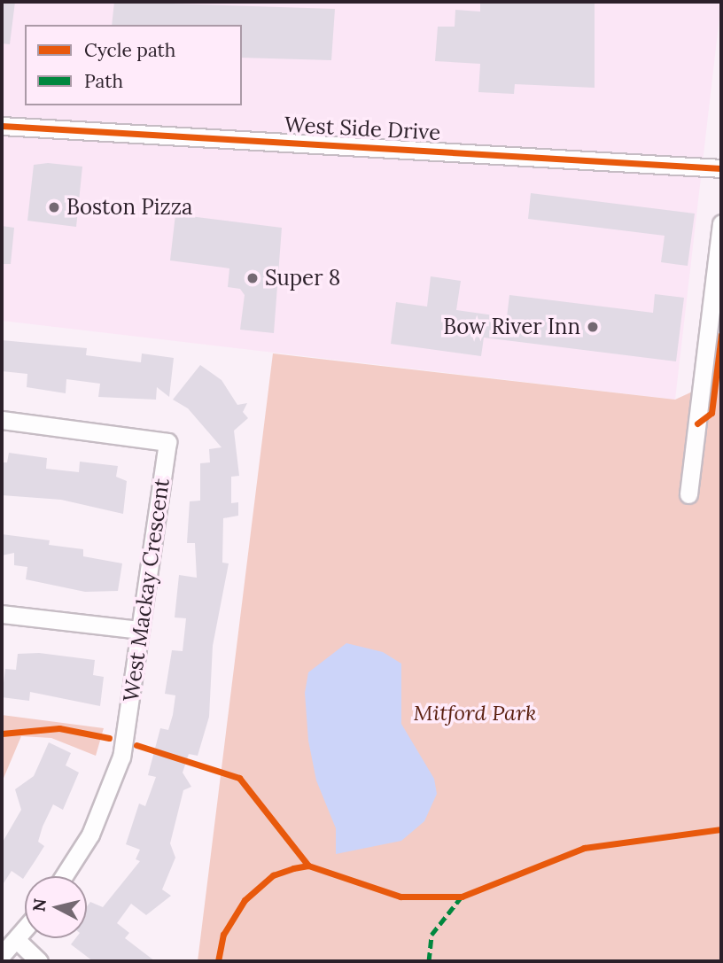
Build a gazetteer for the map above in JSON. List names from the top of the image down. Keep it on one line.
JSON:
{"streets":{"street":["West Side Drive","West Mackay Crescent"]},"parks":["Mitford Park"],"places":["Boston Pizza","Super 8","Bow River Inn"],"legend":["Cycle path","Path"],"north":"left"}
